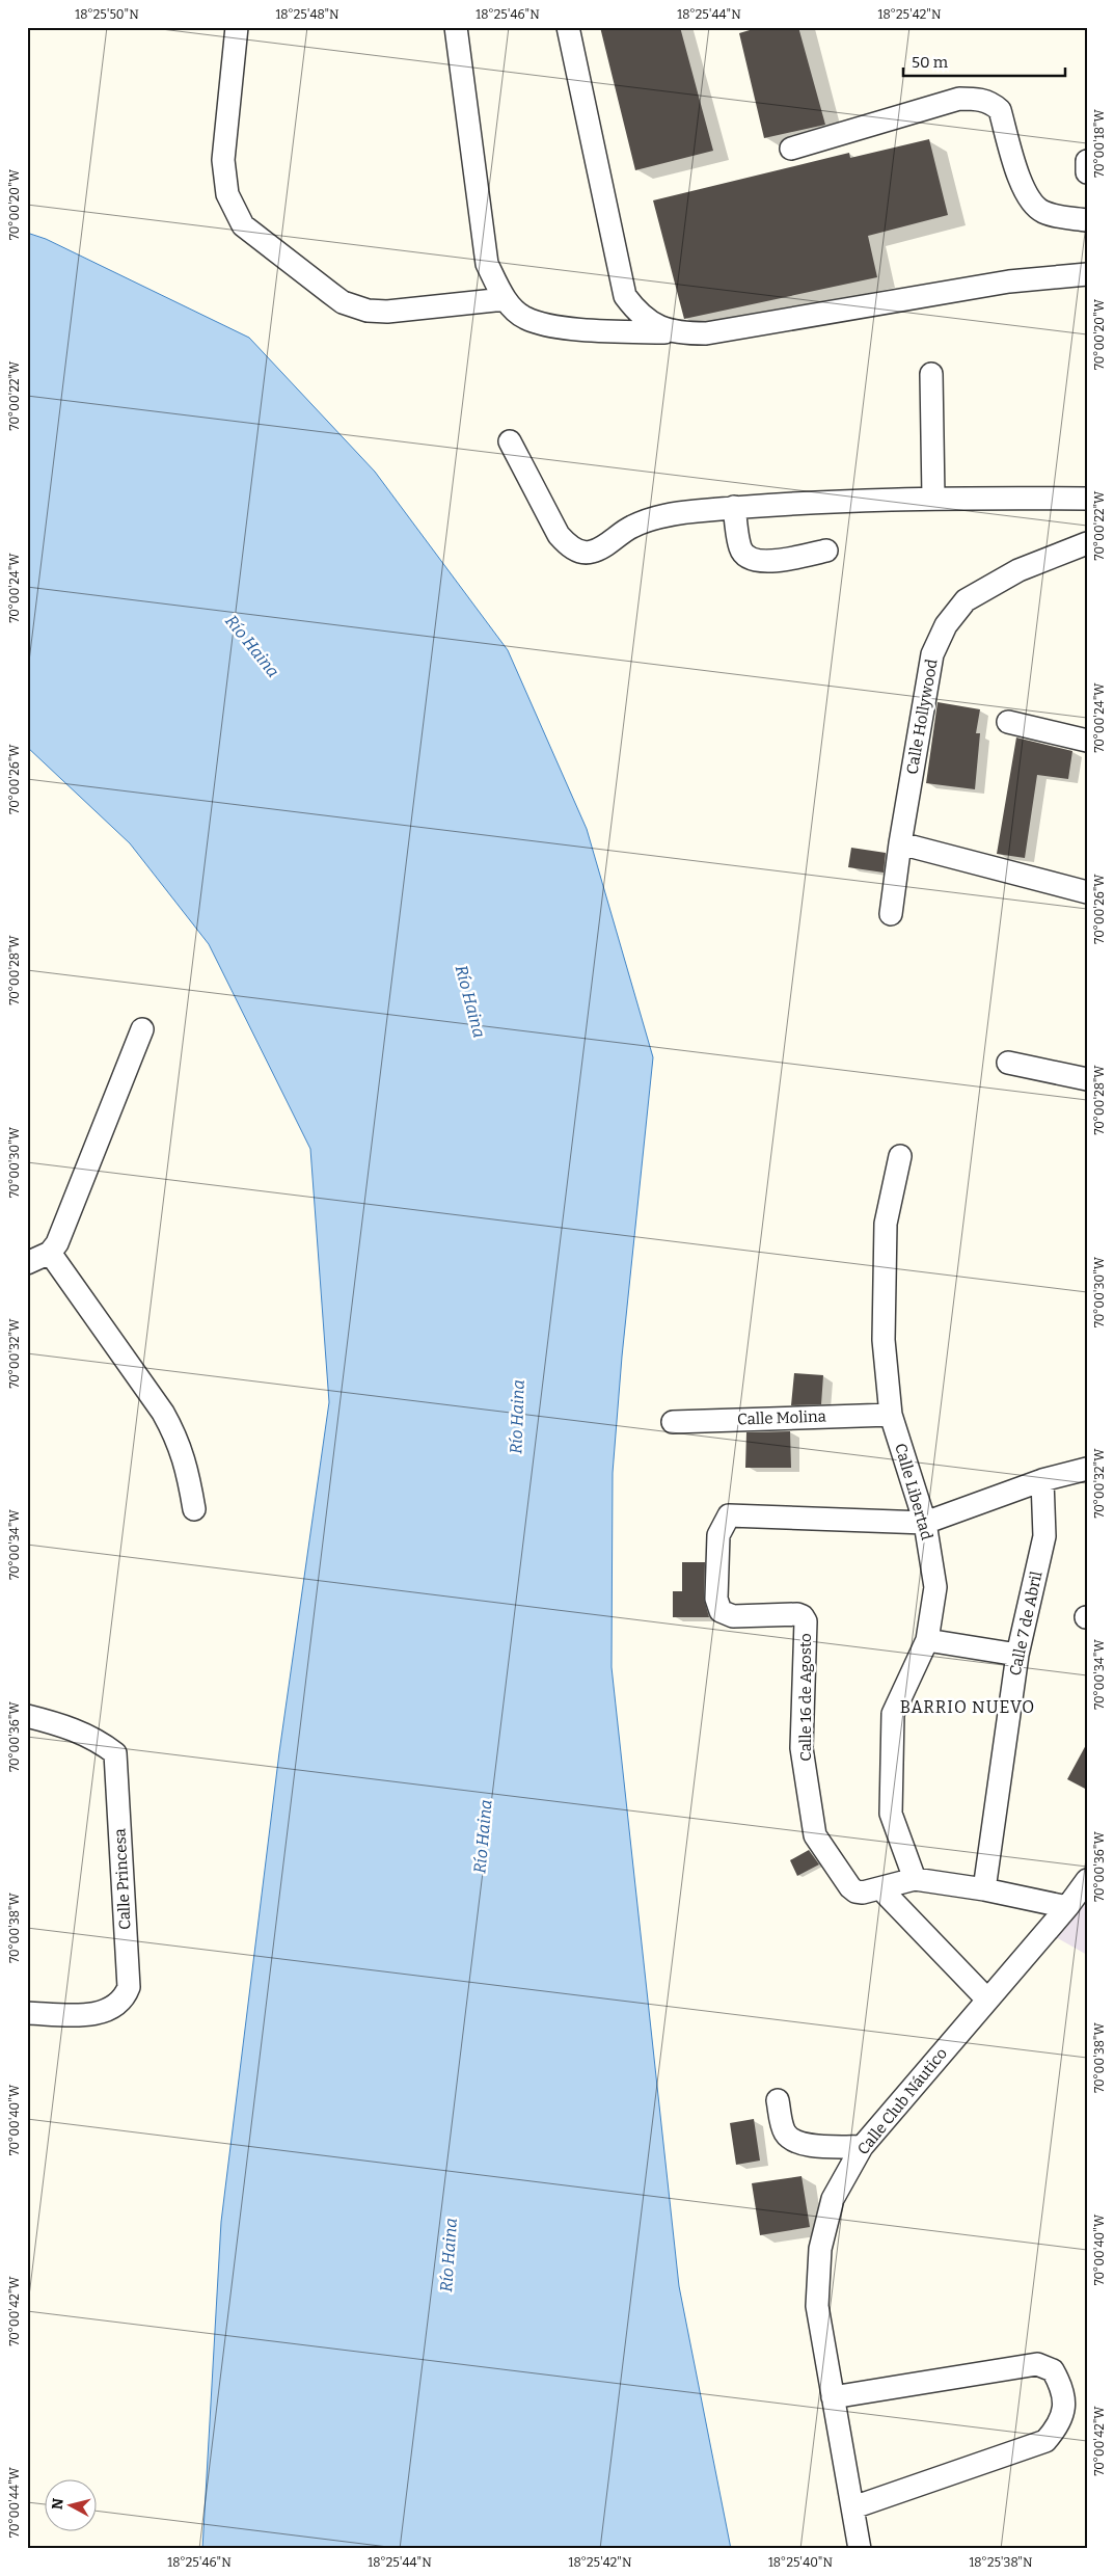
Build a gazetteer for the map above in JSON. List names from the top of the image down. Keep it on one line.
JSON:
{"streets":{"street":["Calle Hollywood","Calle Molina","Calle Libertad","Calle 7 de Abril","Calle 16 de Agosto","Calle Princesa","Calle Club Náutico"]},"crossings":[["Calle Molina","Calle Libertad"],["Calle Libertad","Calle 16 de Agosto"]],"districts":["BARRIO NUEVO"],"water":["Río Haina"],"scale_bar":"50 m","north":"left","coordinates":["18°25'50\"N","18°25'48\"N","18°25'46\"N","18°25'44\"N","18°25'42\"N","70°00'18\"W","70°00'20\"W","70°00'22\"W","70°00'24\"W","70°00'26\"W","70°00'28\"W","70°00'30\"W","70°00'32\"W","70°00'34\"W","70°00'36\"W","70°00'38\"W","70°00'40\"W","70°00'42\"W","70°00'44\"W","18°25'40\"N","18°25'38\"N"]}
